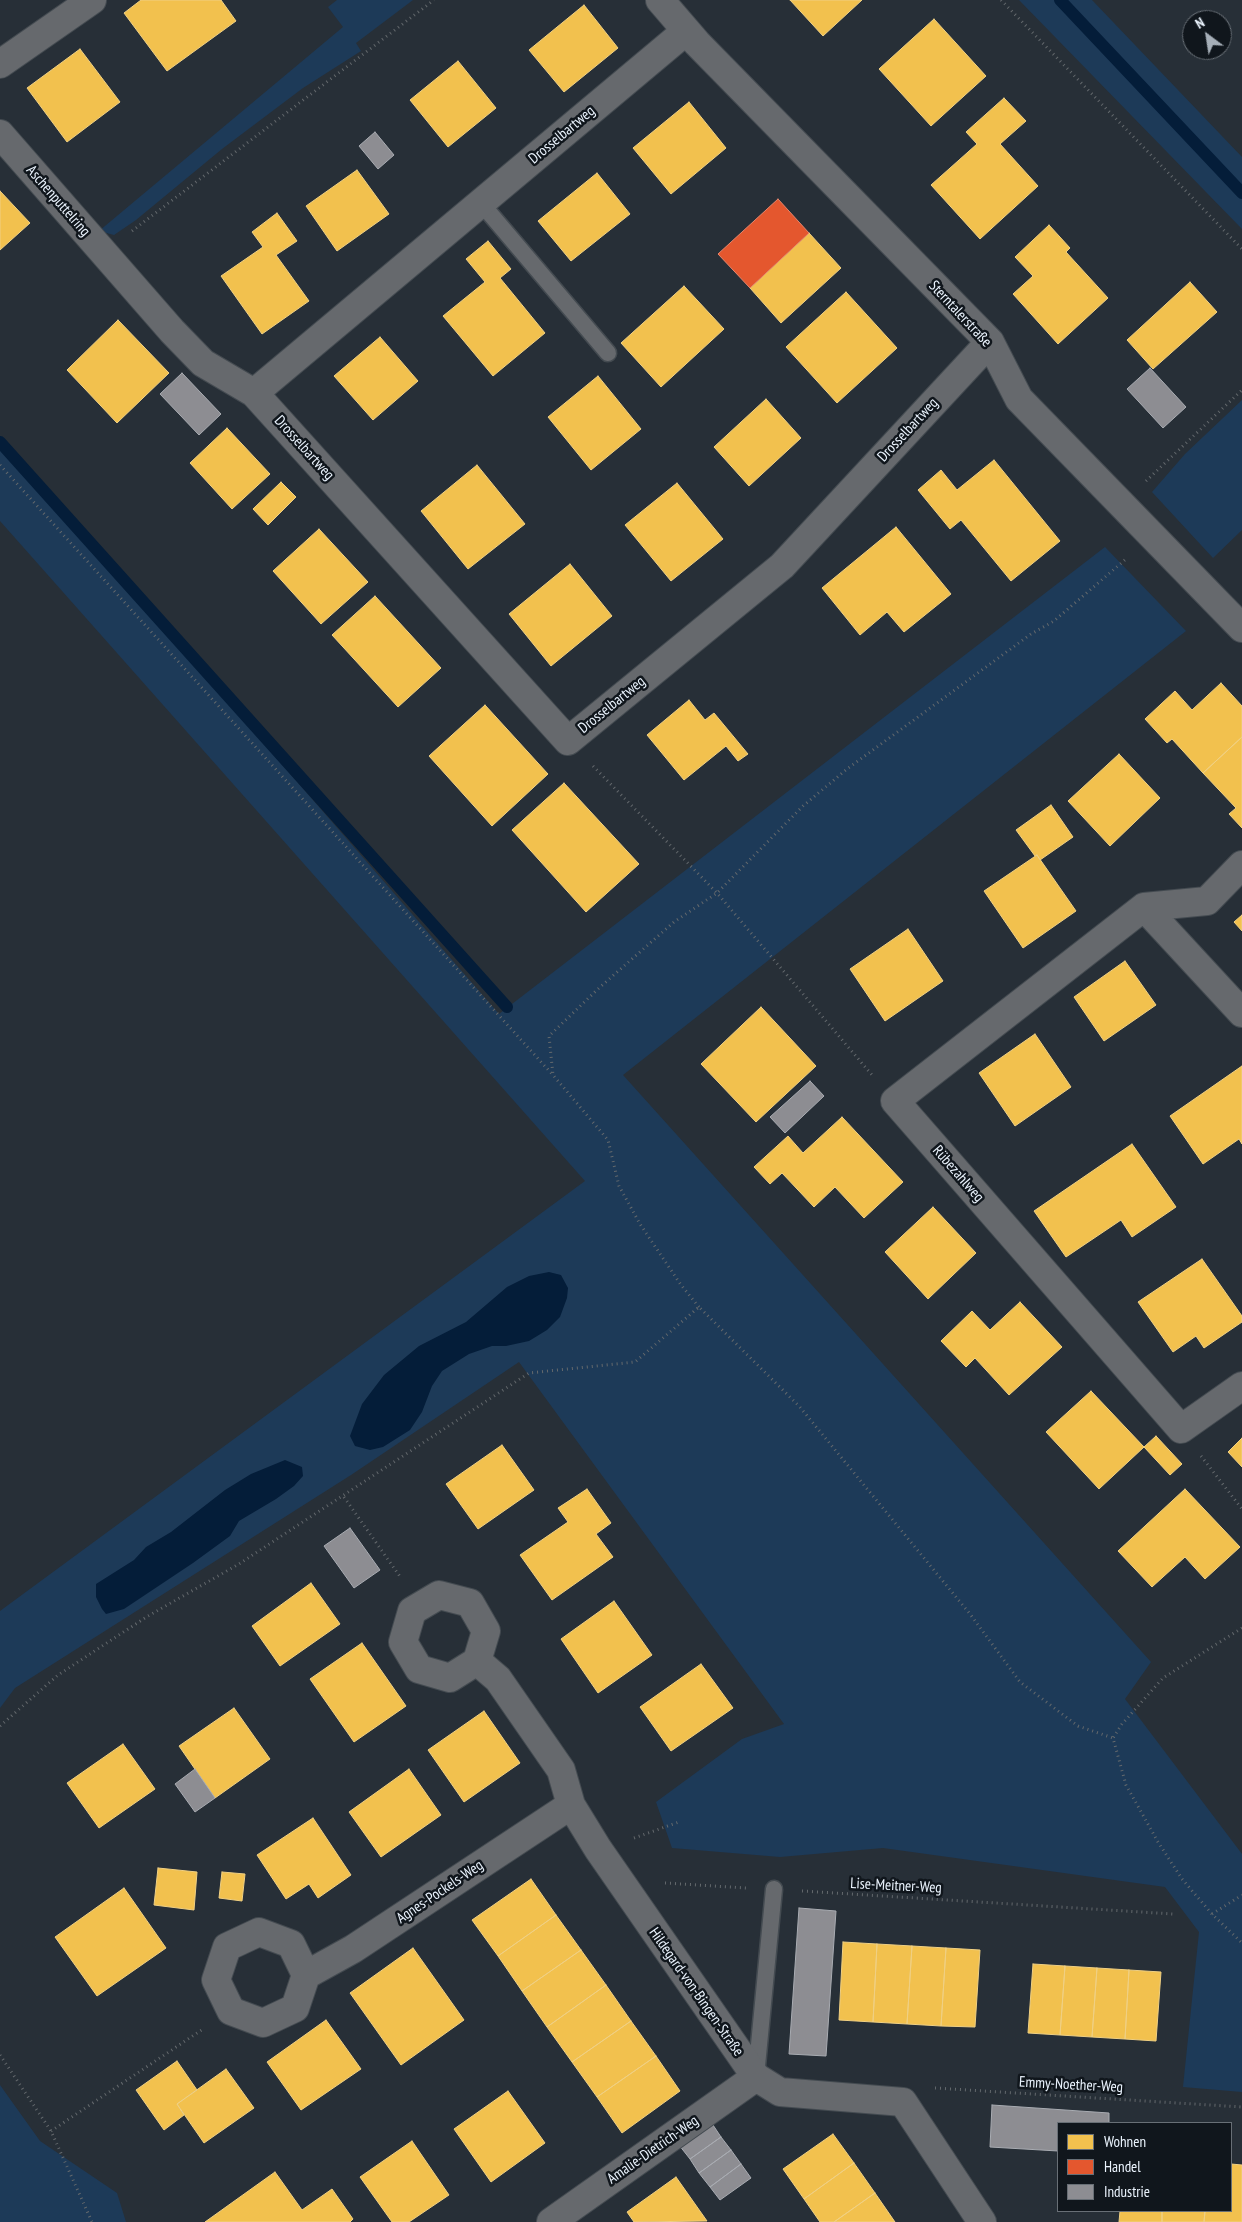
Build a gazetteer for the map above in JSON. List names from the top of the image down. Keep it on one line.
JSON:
{"streets":{"street":["Drosselbartweg","Aschenputtelring","Sterntalerstraße","Rübezahlweg","Agnes-Pockels-Weg","Hildegard-von-Bingen-Straße","Amalie-Dietrich-Weg"],"path":["Lise-Meitner-Weg","Emmy-Noether-Weg"]},"crossings":[["Drosselbartweg","Aschenputtelring"],["Drosselbartweg","Sterntalerstraße"],["Lise-Meitner-Weg","Hildegard-von-Bingen-Straße"],["Agnes-Pockels-Weg","Hildegard-von-Bingen-Straße"],["Hildegard-von-Bingen-Straße","Emmy-Noether-Weg"],["Hildegard-von-Bingen-Straße","Amalie-Dietrich-Weg"]],"legend":["Wohnen","Handel","Industrie"],"north":"top left"}
